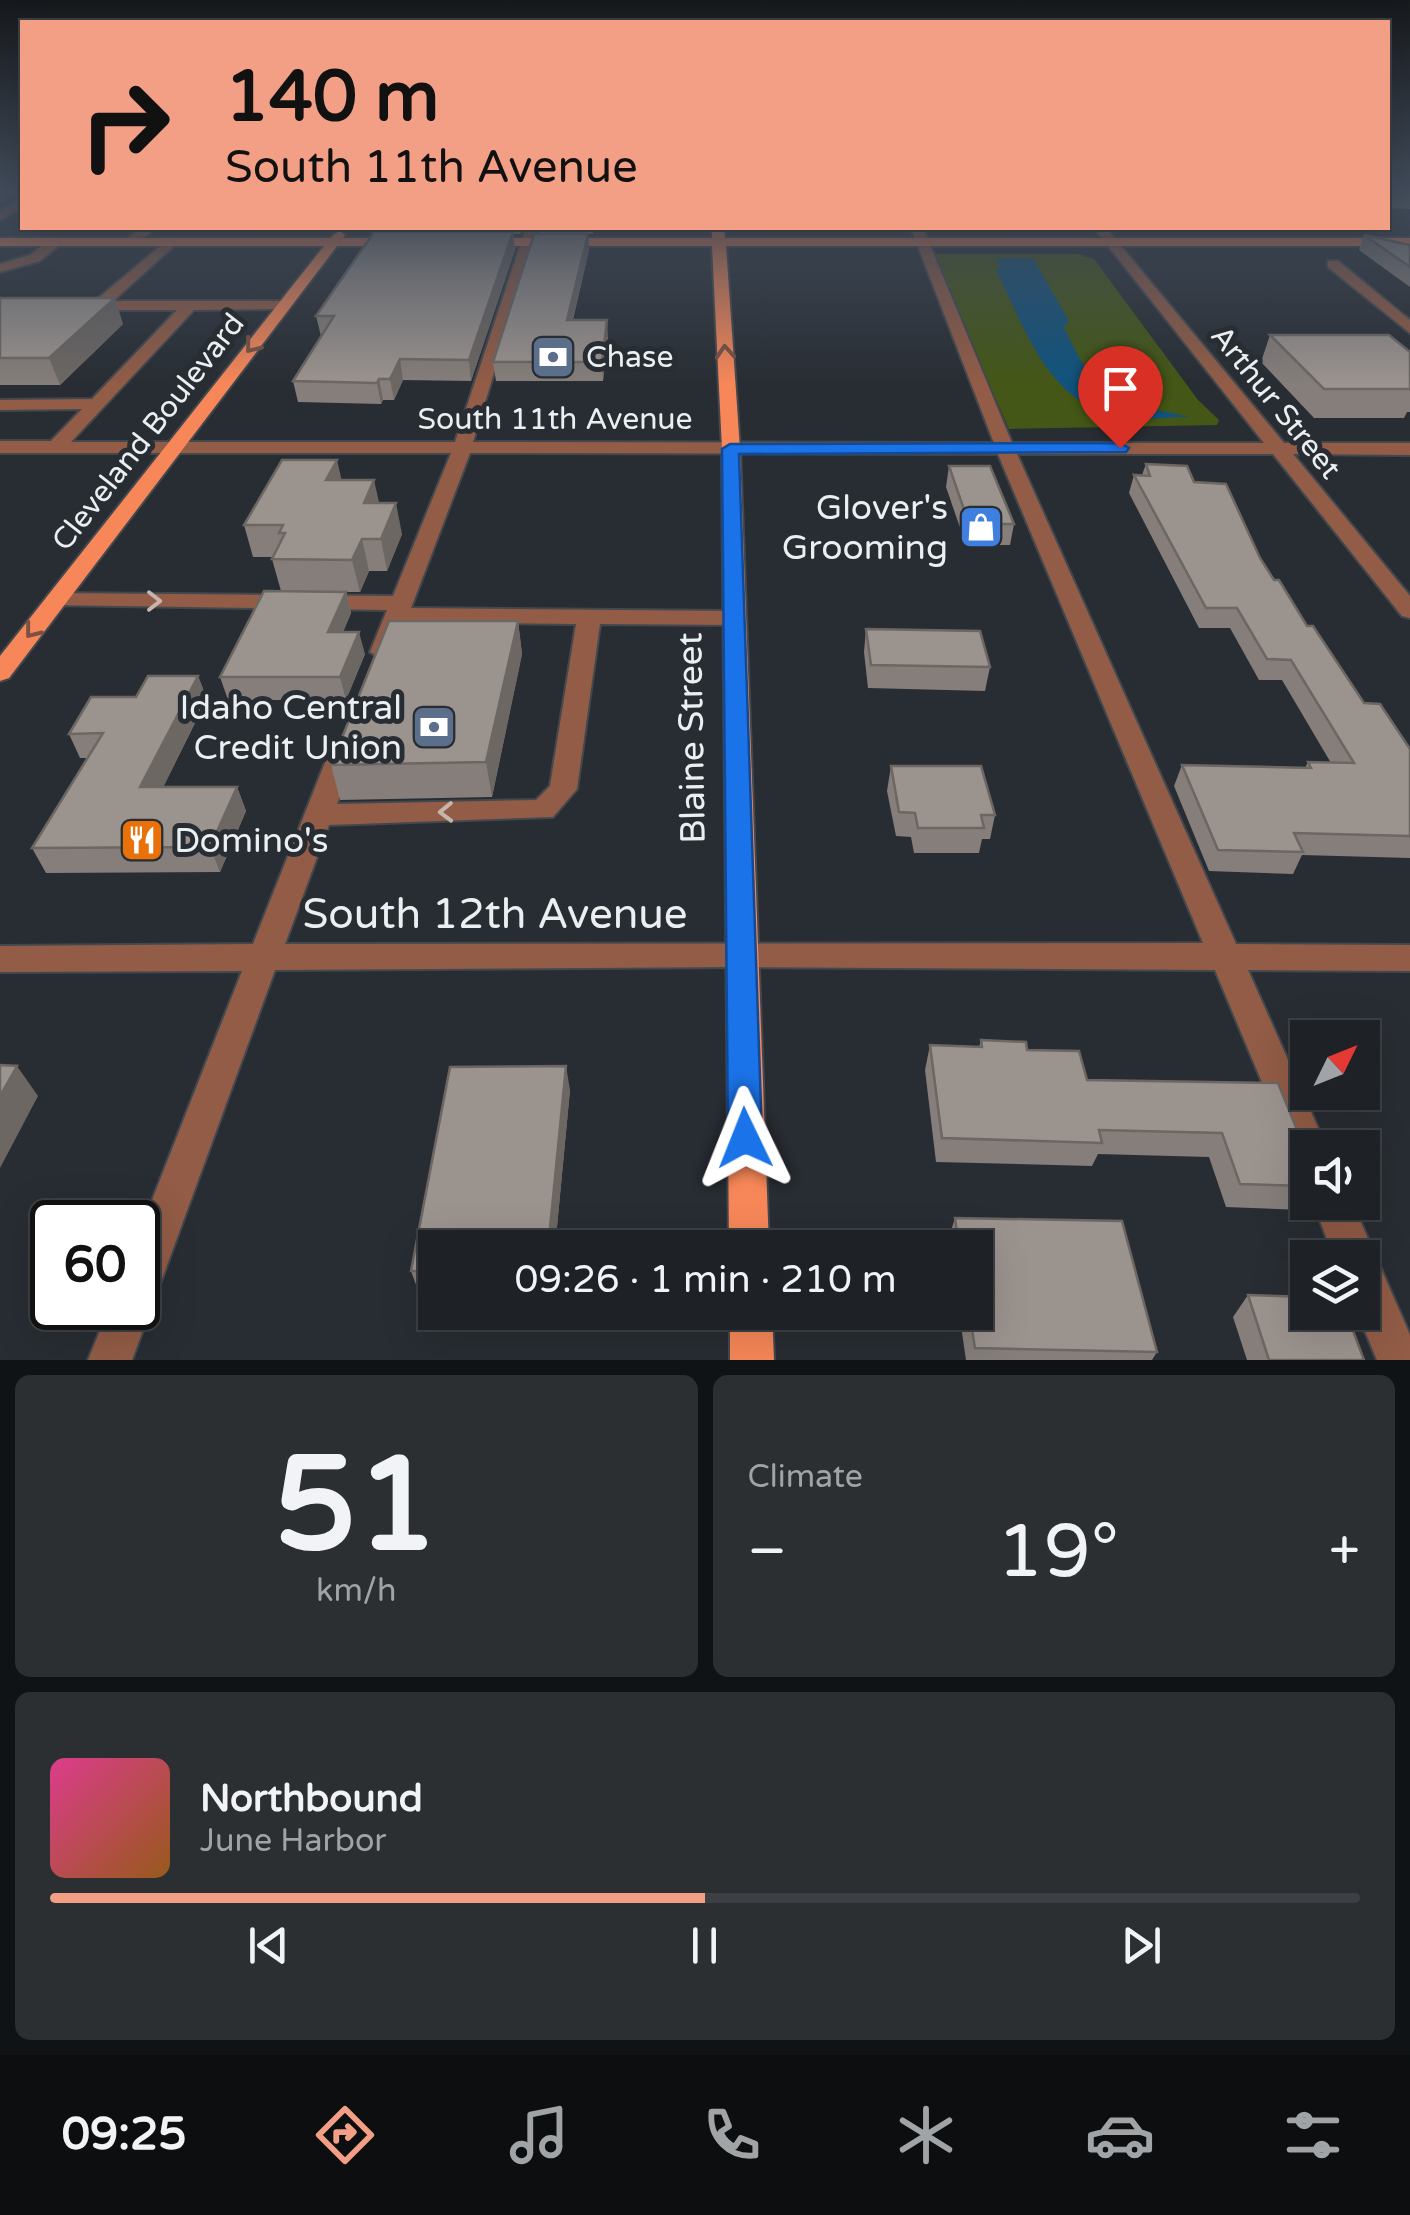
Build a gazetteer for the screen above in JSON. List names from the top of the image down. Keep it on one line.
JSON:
{"streets":{"main road":["Cleveland Boulevard","Blaine Street"],"street":["Arthur Street","South 11th Avenue","South 12th Avenue"]},"crossings":[["Arthur Street","South 11th Avenue"],["South 11th Avenue","Cleveland Boulevard"],["South 11th Avenue","Blaine Street"],["Blaine Street","South 12th Avenue"]],"one_way":["Cleveland Boulevard"],"places":{"bank":["Chase","Idaho Central Credit Union"],"shop":["Glover's Grooming"],"restaurant":["Domino's"]},"north":"top right","page":{"turn":["140 m","South 11th Avenue"],"limit":"60","trip":"09:26 · 1 min · 210 m","tile":[["51","km/h"],"Climate"],"heat":["−","19°","+"],"song":["Northbound","June Harbor"],"tabs":"09:25"}}
